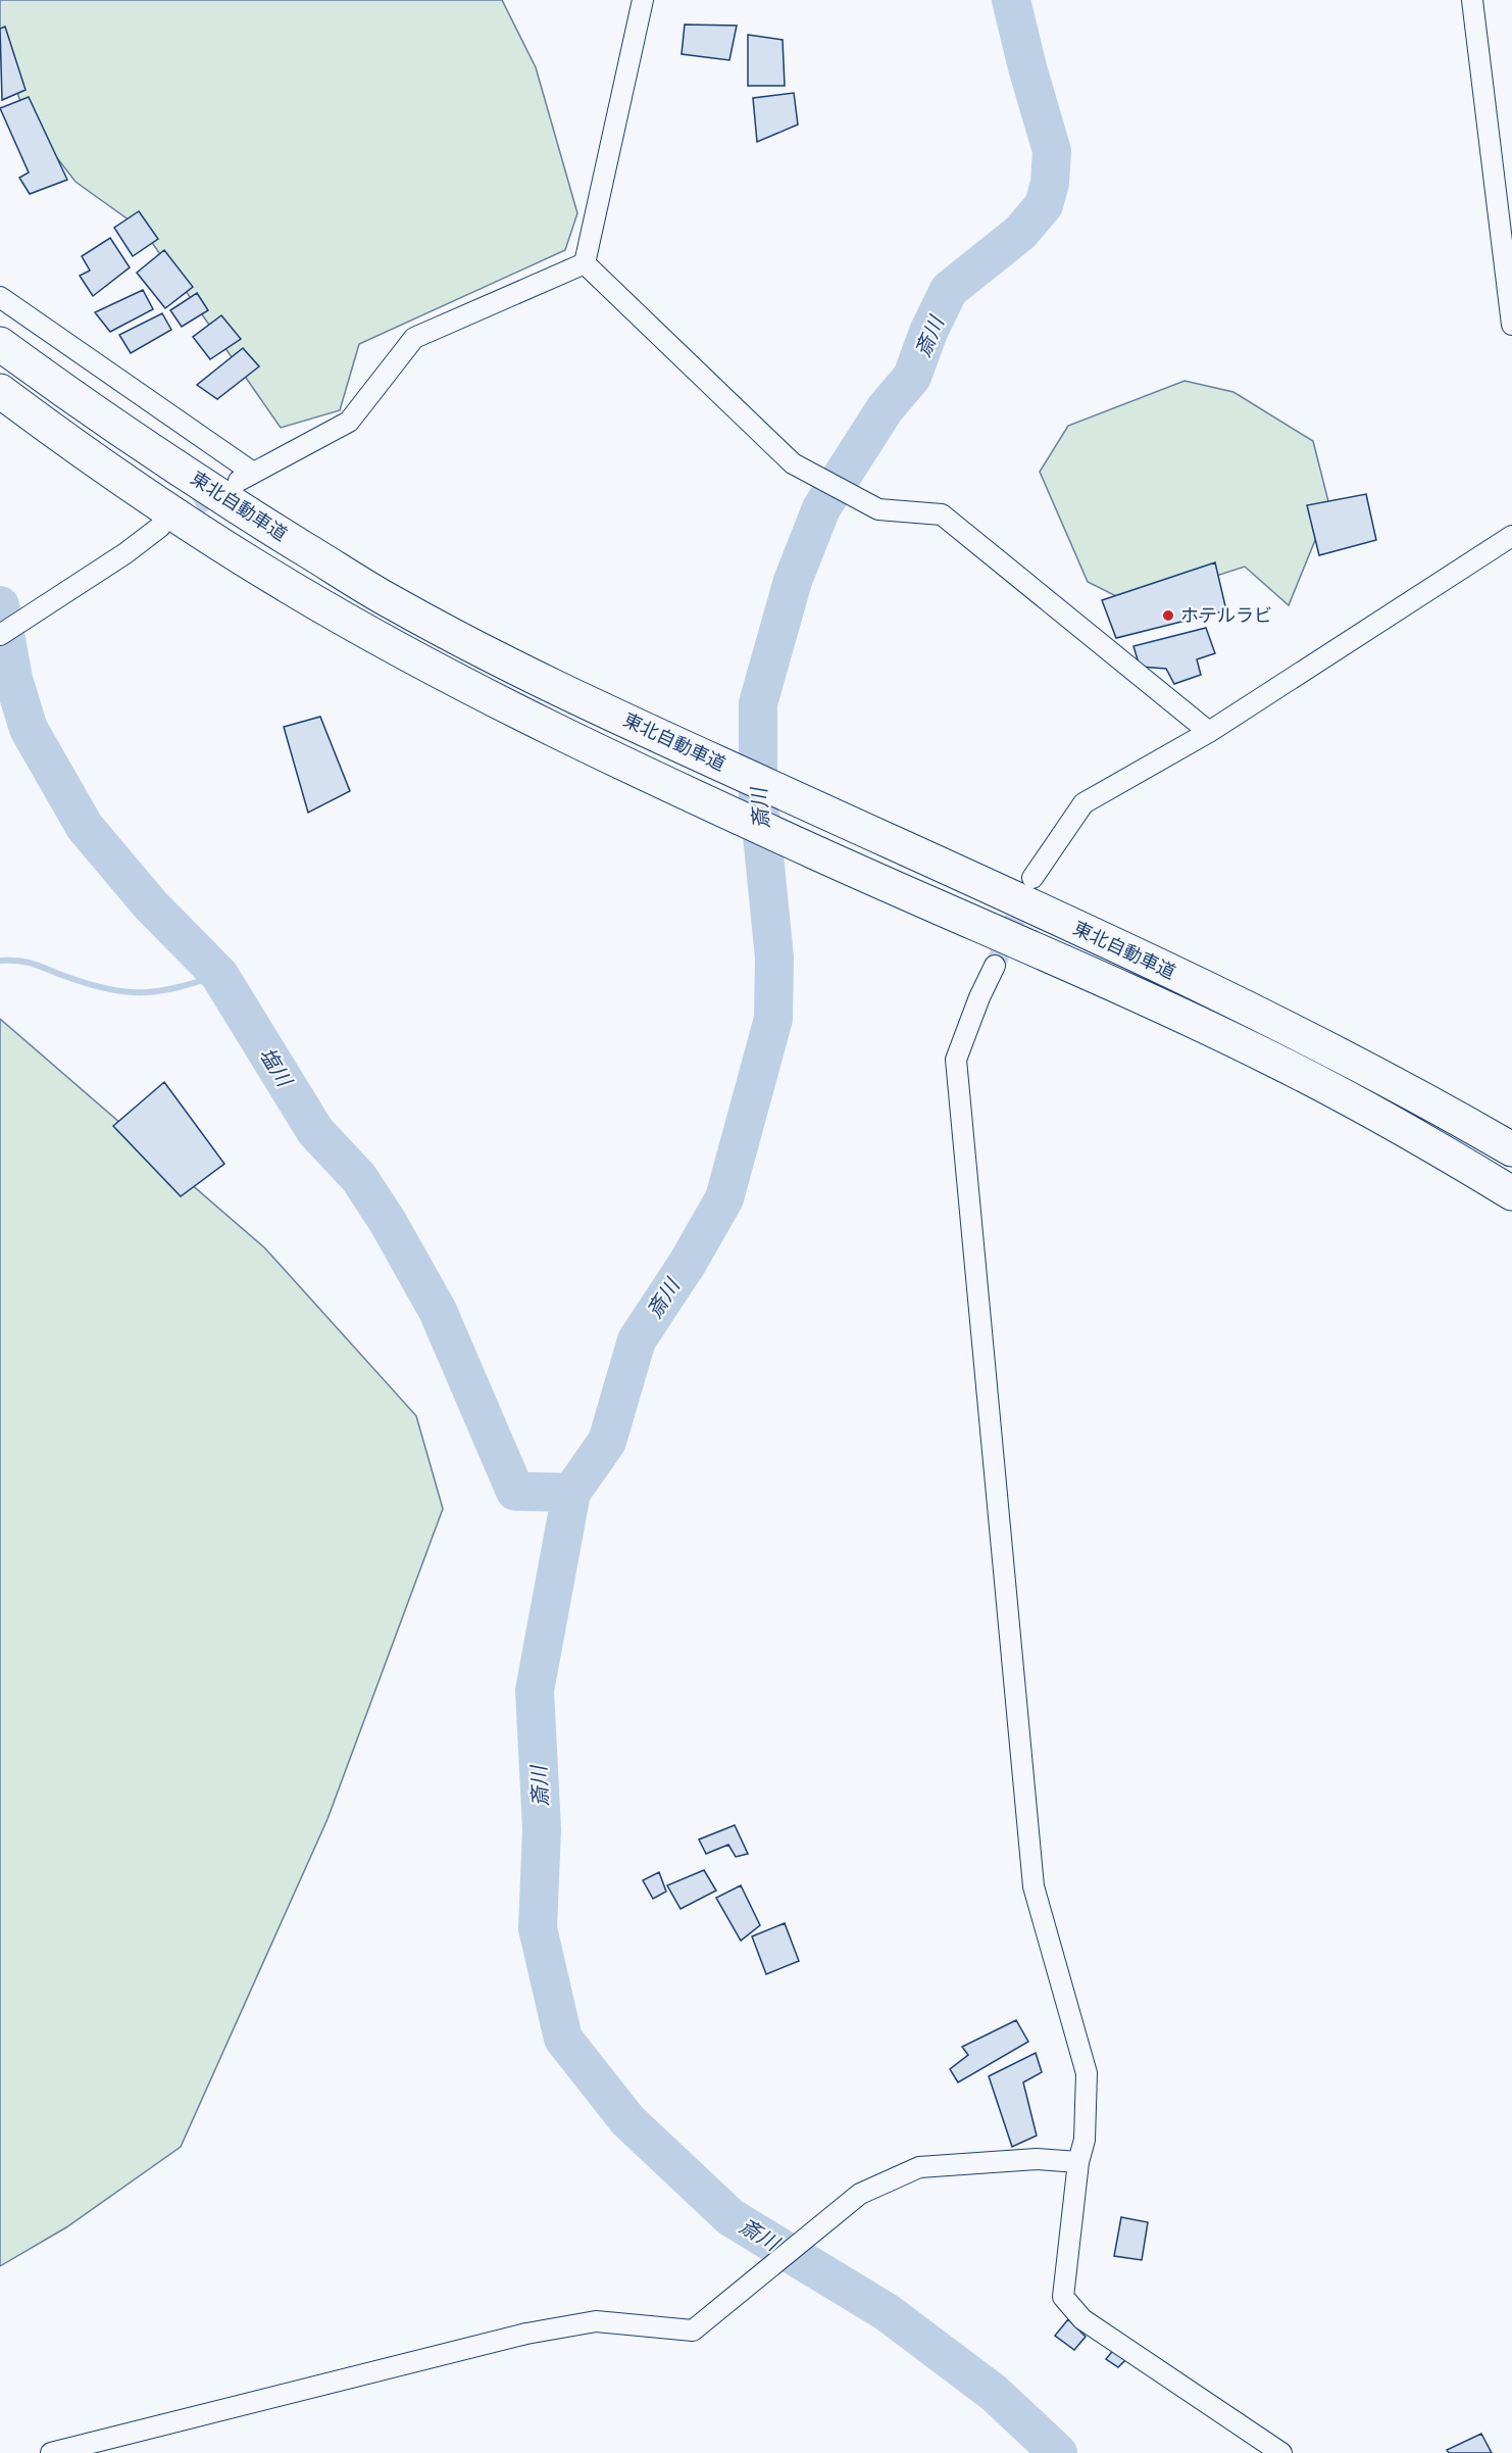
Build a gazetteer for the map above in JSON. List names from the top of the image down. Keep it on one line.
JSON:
{"streets":{"highway":["東北自動車道"]},"water":["斎川","塩川"],"places":["ホテルラビ"]}
